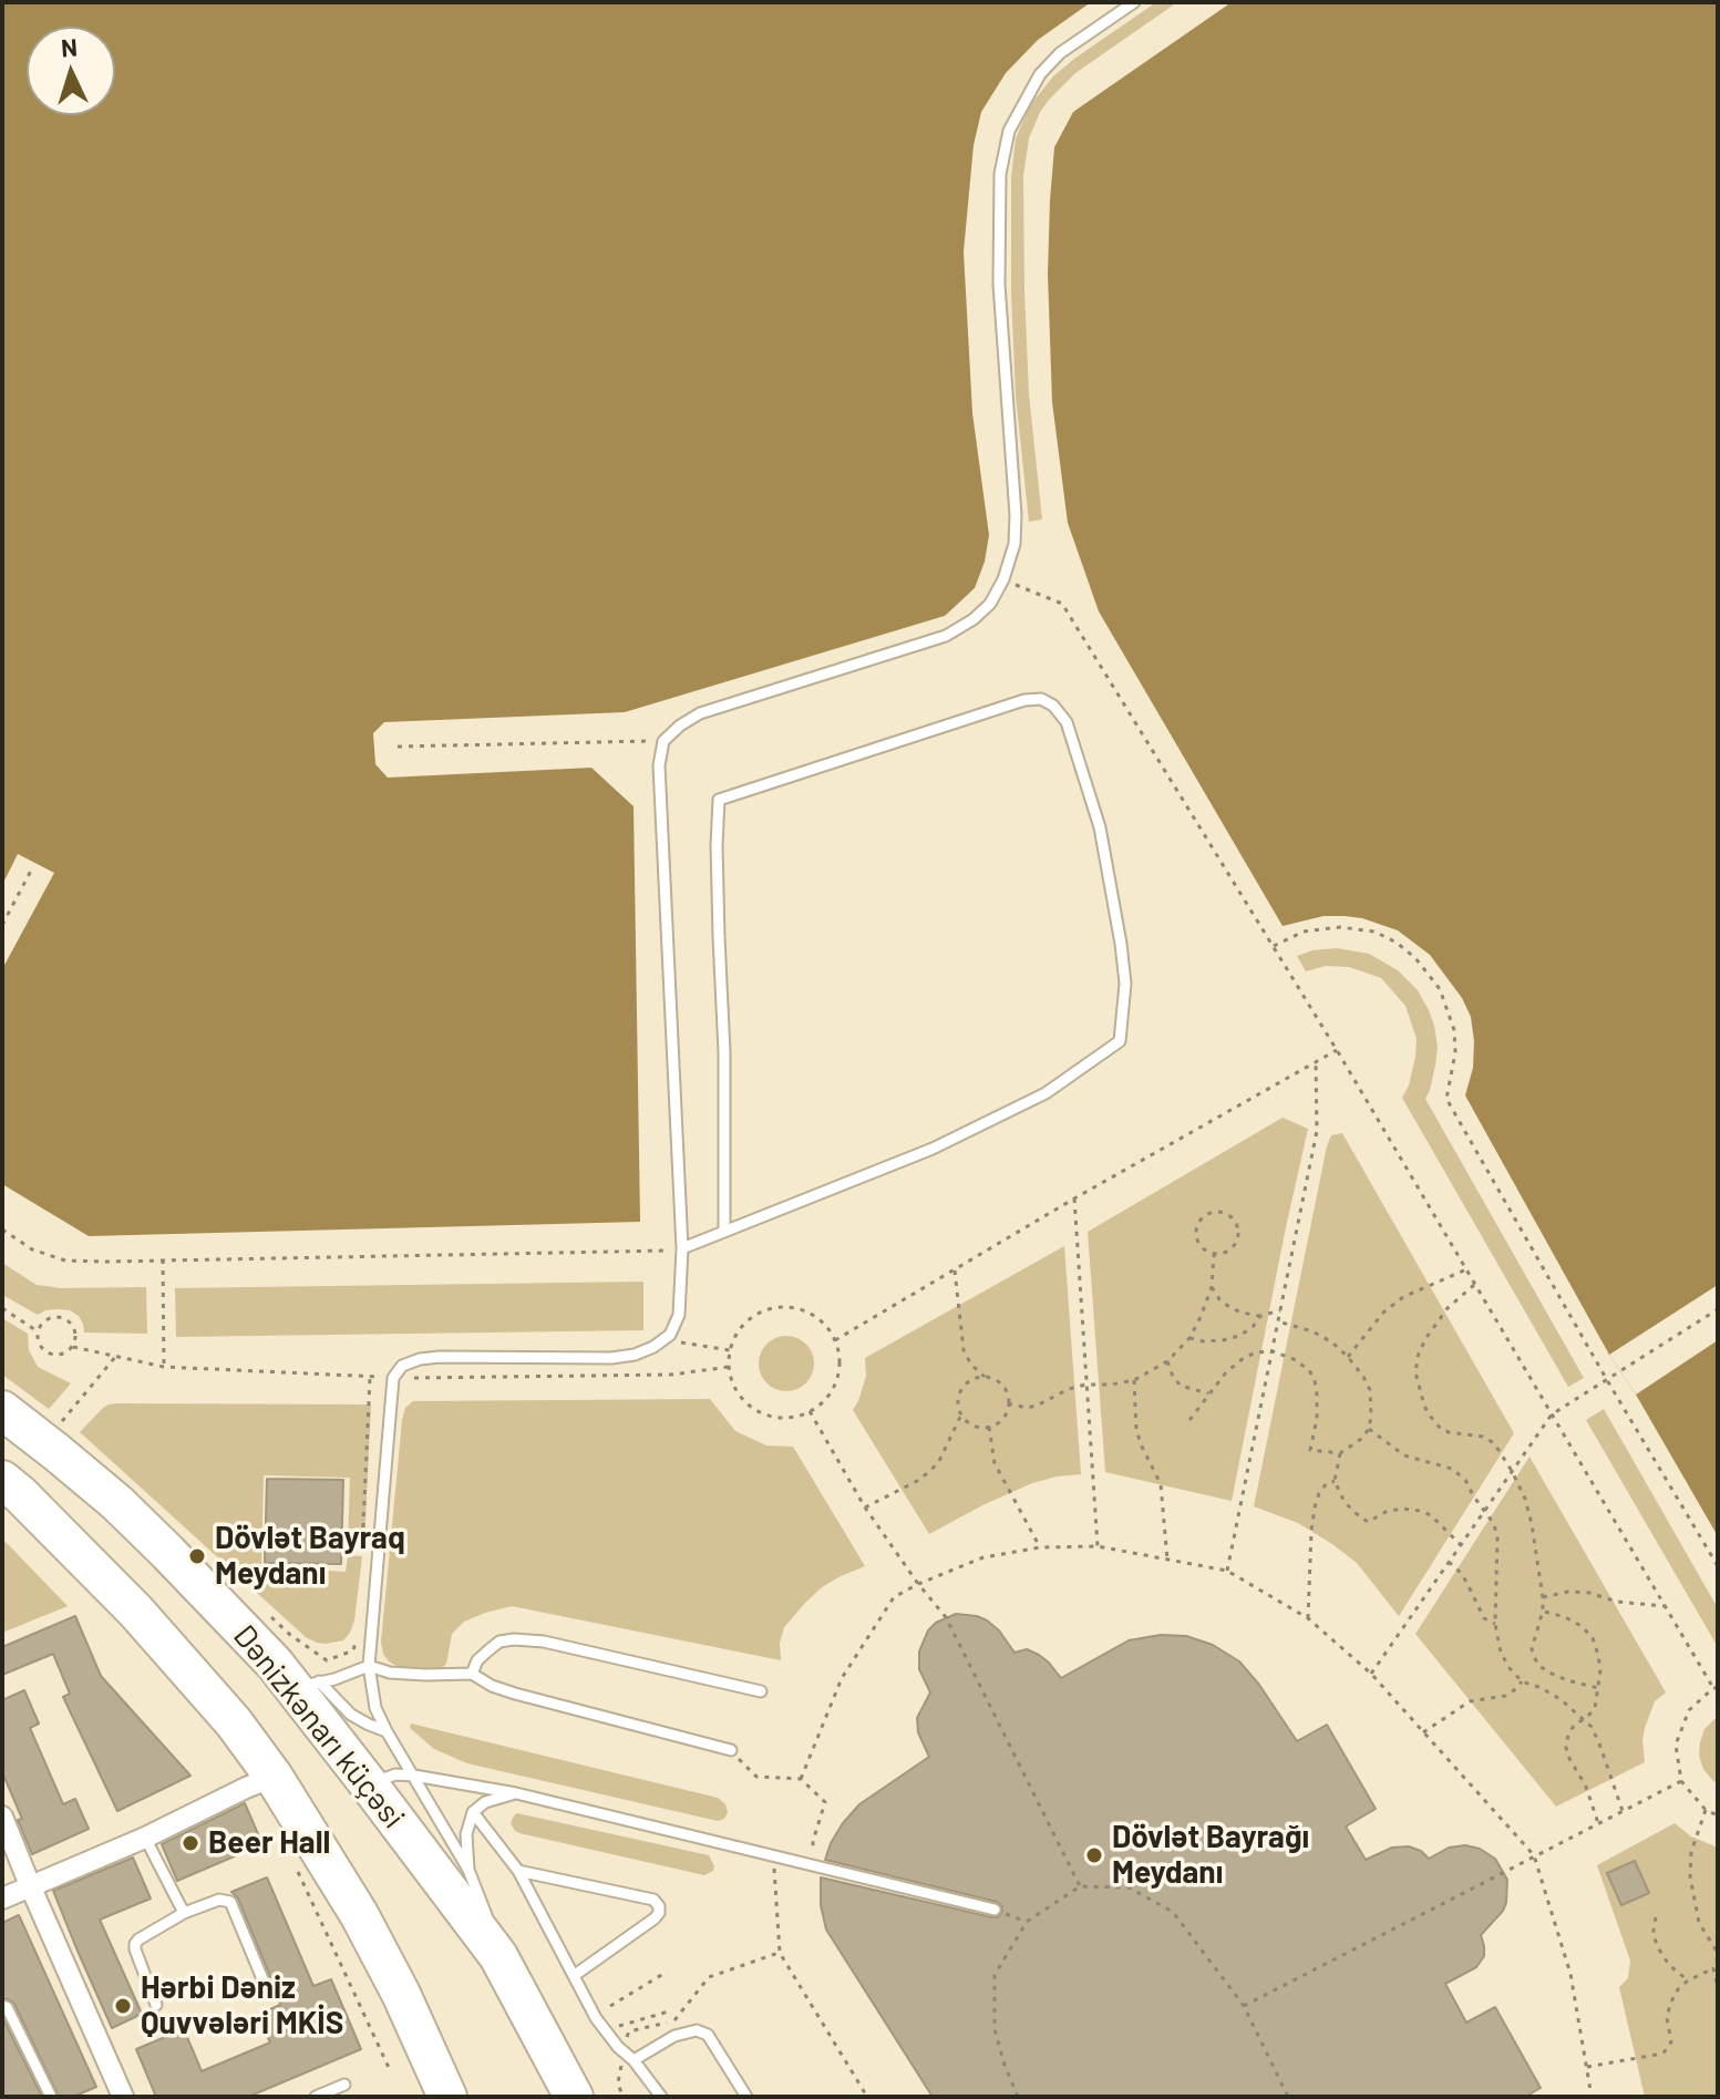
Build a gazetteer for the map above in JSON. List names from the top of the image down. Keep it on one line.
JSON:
{"streets":{"highway":["Dənizkənarı küçəsi"]},"places":["Dövlət Bayraq Meydanı","Beer Hall","Dövlət Bayrağı Meydanı","Hərbi Dəniz Quvvələri MKİS"],"north":"top"}
